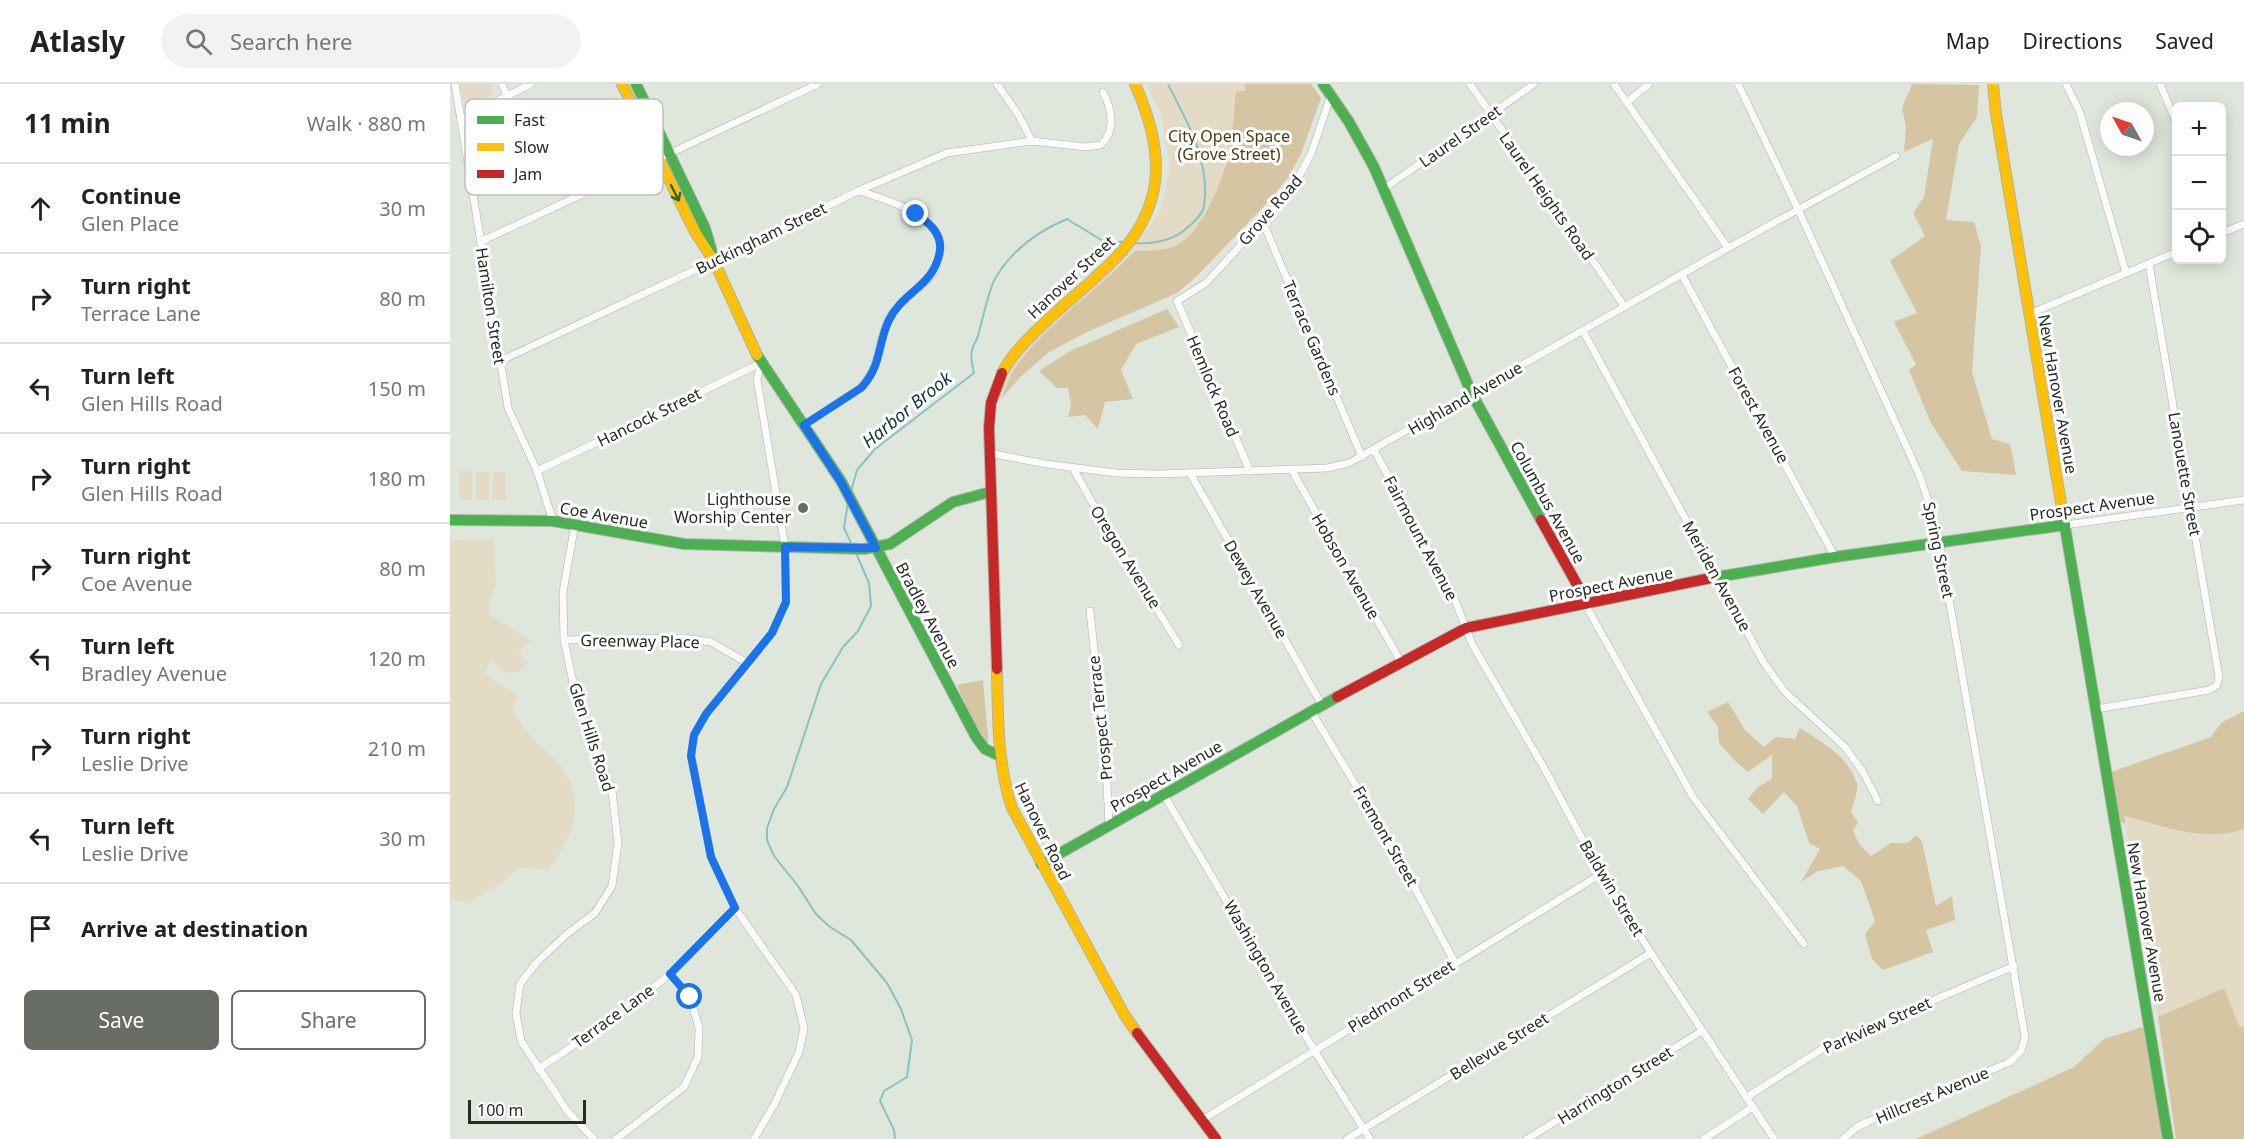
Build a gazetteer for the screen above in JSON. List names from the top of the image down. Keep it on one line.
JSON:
{"streets":{"street":["Laurel Street","Laurel Heights Road","Grove Road","Buckingham Street","Hanover Street","Hamilton Street","Terrace Gardens","Hemlock Road","New Hanover Avenue","Highland Avenue","Forest Avenue","Hancock Street","Lanouette Street","Columbus Avenue","Prospect Avenue","Coe Avenue","Fairmount Avenue","Spring Street","Oregon Avenue","Hobson Avenue","Meriden Avenue","Dewey Avenue","Bradley Avenue","Greenway Place","Prospect Terrace","Glen Hills Road","Hanover Road","Fremont Street","Baldwin Street","Washington Avenue","Piedmont Street","Terrace Lane","Parkview Street","Bellevue Street","Harrington Street","Hillcrest Avenue"]},"crossings":[["Laurel Street","Laurel Heights Road"],["Laurel Street","Columbus Avenue"],["Laurel Heights Road","Highland Avenue"],["Grove Road","Terrace Gardens"],["Grove Road","Hemlock Road"],["Grove Road","Columbus Avenue"],["Buckingham Street","Hamilton Street"],["Buckingham Street","Bradley Avenue"],["Hanover Street","Highland Avenue"],["Hanover Street","Hanover Road"],["Hamilton Street","Hancock Street"],["Hamilton Street","Coe Avenue"],["Terrace Gardens","Highland Avenue"],["Hemlock Road","Highland Avenue"],["New Hanover Avenue","Lanouette Street"],["New Hanover Avenue","Prospect Avenue"],["Highland Avenue","Forest Avenue"],["Highland Avenue","Columbus Avenue"],["Highland Avenue","Fairmount Avenue"],["Highland Avenue","Spring Street"],["Highland Avenue","Oregon Avenue"],["Highland Avenue","Hobson Avenue"],["Highland Avenue","Meriden Avenue"],["Highland Avenue","Dewey Avenue"],["Highland Avenue","Hanover Road"],["Forest Avenue","Prospect Avenue"],["Hancock Street","Bradley Avenue"],["Lanouette Street","Prospect Avenue"],["Columbus Avenue","Prospect Avenue"],["Prospect Avenue","Fairmount Avenue"],["Prospect Avenue","Spring Street"],["Prospect Avenue","Hobson Avenue"],["Prospect Avenue","Meriden Avenue"],["Prospect Avenue","Dewey Avenue"],["Prospect Avenue","Prospect Terrace"],["Prospect Avenue","Hanover Road"],["Prospect Avenue","Fremont Street"],["Prospect Avenue","Baldwin Street"],["Prospect Avenue","Washington Avenue"],["Coe Avenue","Bradley Avenue"],["Coe Avenue","Glen Hills Road"],["Coe Avenue","Hanover Road"],["Fairmount Avenue","Baldwin Street"],["Spring Street","Parkview Street"],["Spring Street","Hillcrest Avenue"],["Bradley Avenue","Hanover Road"],["Greenway Place","Glen Hills Road"],["Glen Hills Road","Terrace Lane"],["Hanover Road","Piedmont Street"],["Fremont Street","Piedmont Street"],["Baldwin Street","Piedmont Street"],["Baldwin Street","Parkview Street"],["Baldwin Street","Bellevue Street"],["Baldwin Street","Harrington Street"],["Washington Avenue","Piedmont Street"],["Washington Avenue","Bellevue Street"]],"water":["Harbor Brook"],"parks":["City Open Space (Grove Street)"],"places":["Lighthouse Worship Center"],"legend":["Fast","Slow","Jam"],"scale_bar":"100 m","north":"top left","page":{"header":"Atlasly","search":"Search here","nav":["Map","Directions","Saved"],"heading":["11 min","Walk · 880 m"],"map_buttons":["+","−"],"list":[["Continue","Glen Place","30 m"],["Turn right","Terrace Lane","80 m"],["Turn left","Glen Hills Road","150 m"],["Turn right","Glen Hills Road","180 m"],["Turn right","Coe Avenue","80 m"],["Turn left","Bradley Avenue","120 m"],["Turn right","Leslie Drive","210 m"],["Turn left","Leslie Drive","30 m"],"Arrive at destination"],"buttons":["Save","Share"],"scale":"100 m"}}
